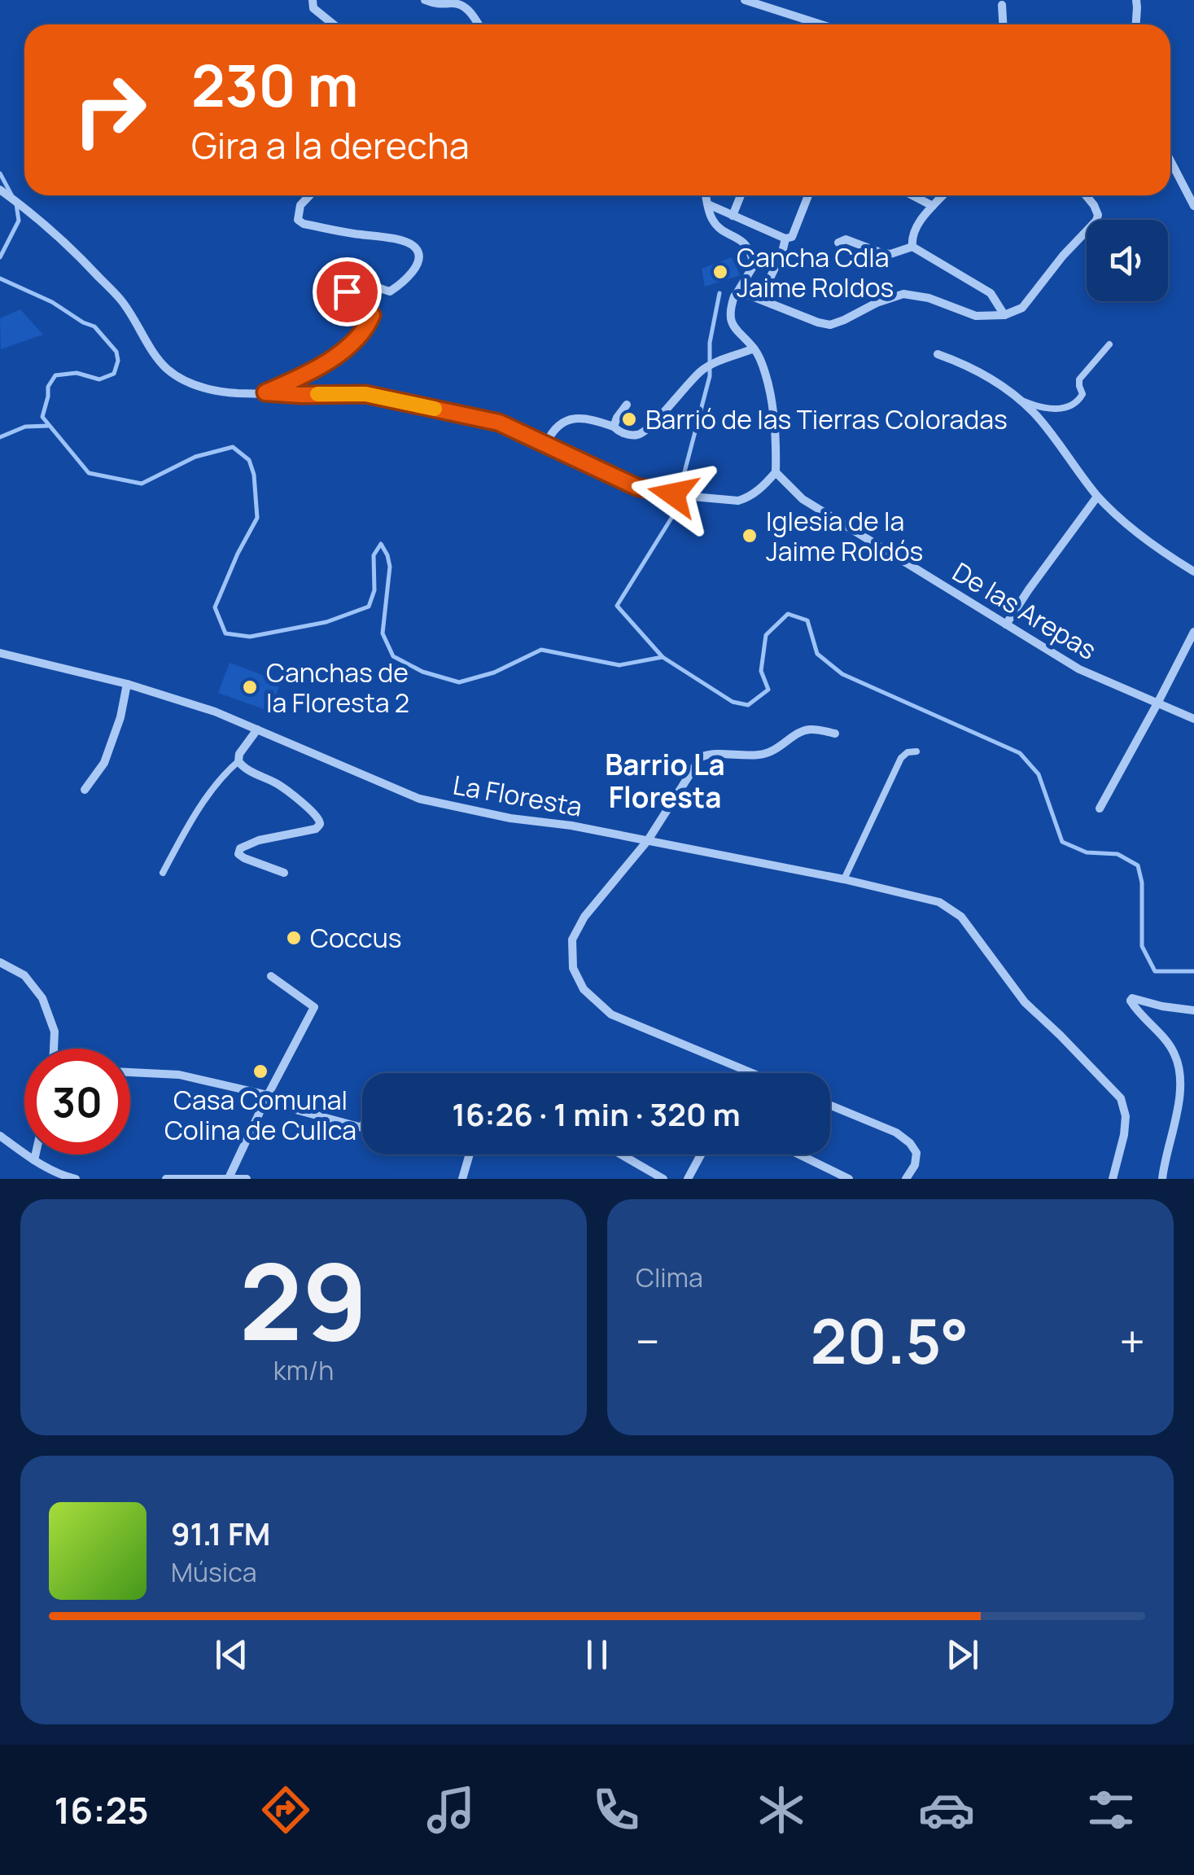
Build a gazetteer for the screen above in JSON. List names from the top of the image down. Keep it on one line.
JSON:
{"streets":{"street":["De las Arepas","La Floresta"]},"districts":["Barrio La Floresta"],"places":["Cancha Cdla Jaime Roldos","Barrió de las Tierras Coloradas","Iglesia de la Jaime Roldós","Canchas de la Floresta 2","Coccus","Casa Comunal Colina de Cullca"],"page":{"turn":["230 m","Gira a la derecha"],"limit":"30","trip":"16:26 · 1 min · 320 m","tile":[["29","km/h"],"Clima"],"heat":["−","20.5°","+"],"song":["91.1 FM","Música"],"tabs":"16:25"}}
